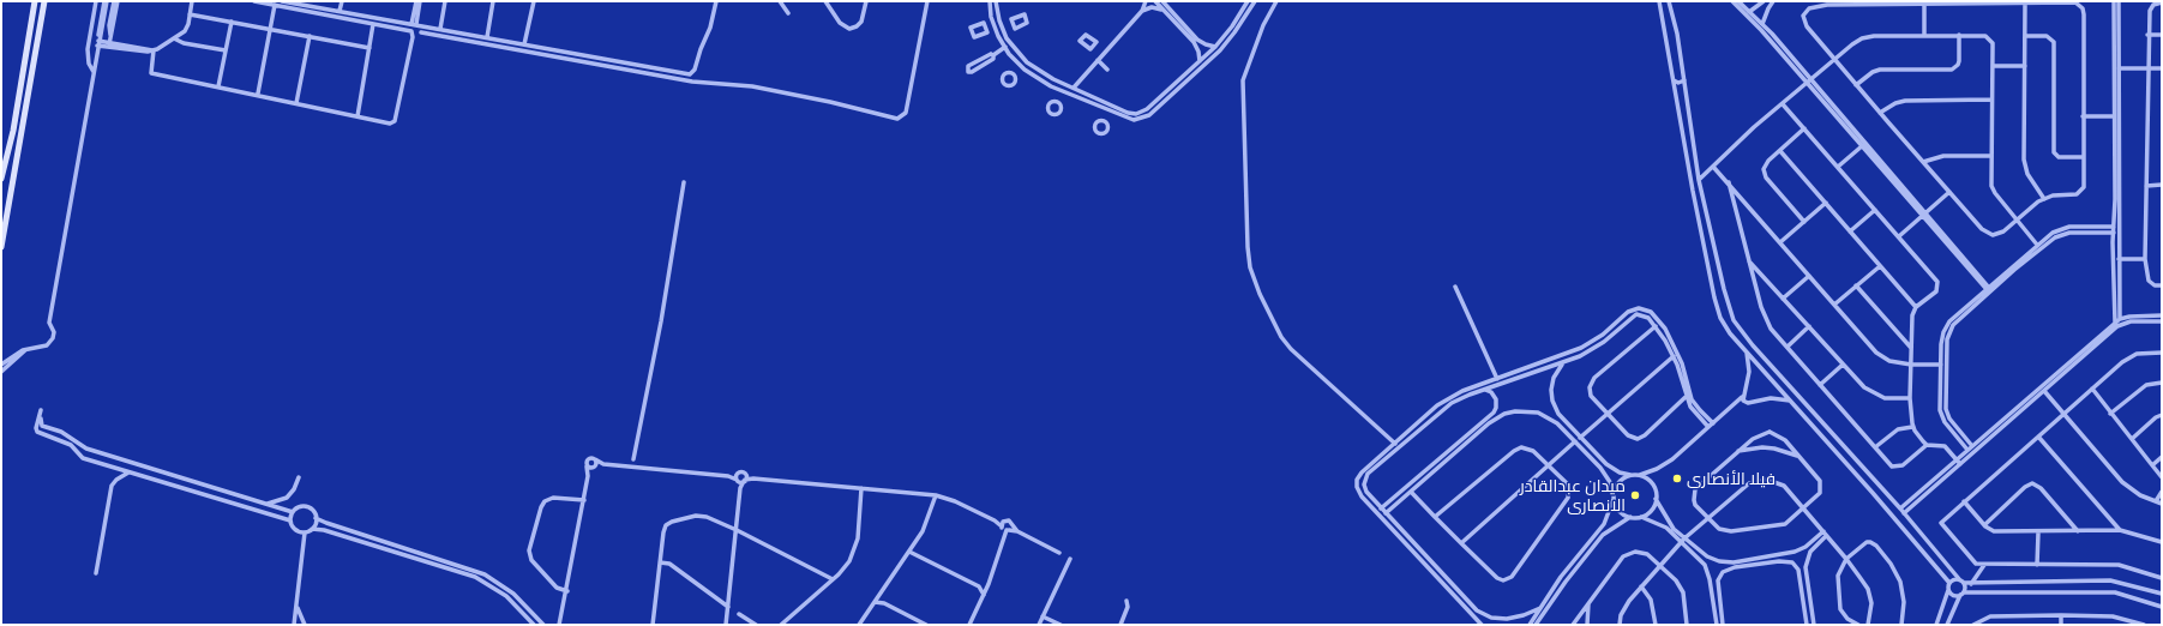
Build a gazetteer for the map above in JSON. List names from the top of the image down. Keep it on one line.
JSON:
{"places":["فيلا الأنصارى","ميدان عبدالقادر الانصارى"]}
